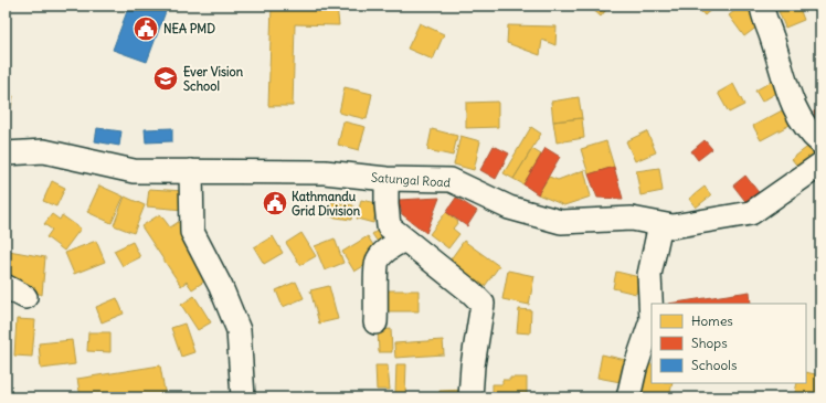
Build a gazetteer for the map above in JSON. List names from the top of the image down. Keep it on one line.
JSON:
{"streets":{"street":["Satungal Road"]},"places":{"public building":["NEA PMD","Kathmandu Grid Division"],"school or university":["Ever Vision School"]},"legend":["Homes","Shops","Schools"]}
